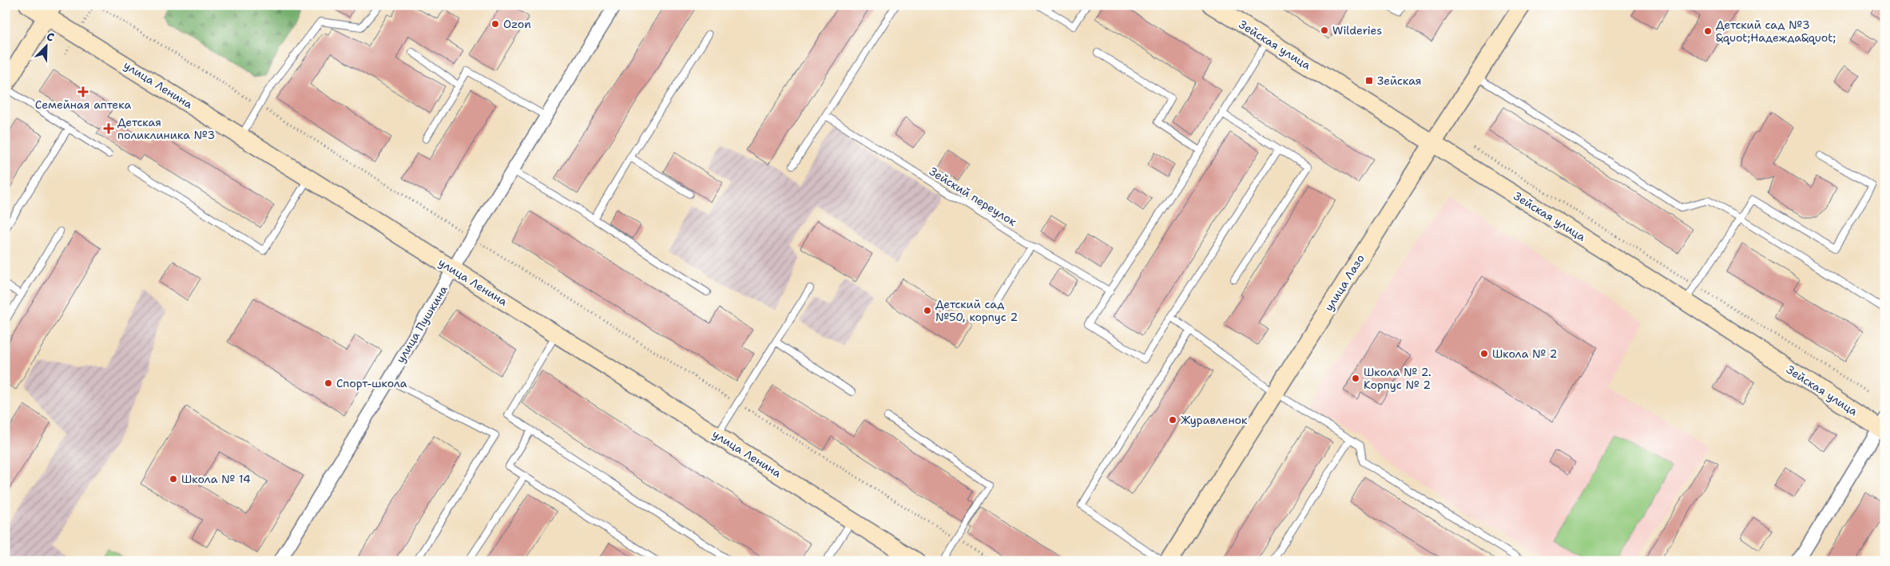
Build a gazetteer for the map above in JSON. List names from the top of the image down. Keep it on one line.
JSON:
{"streets":{"main road":["Зейская улица","улица Ленина","улица Лазо"],"street":["улица Пушкина"],"lane":["Зейский переулок"]},"crossings":[["Зейская улица","улица Лазо"],["улица Ленина","улица Пушкина"]],"places":{"other":["Ozon","Wilderies","Детский сад №3 &quot;Надежда&quot;","Детский сад №50, корпус 2","Школа № 2","Школа № 2. Корпус № 2","Спорт-школа","Журавленок","Школа № 14"],"transit":["Зейская"],"health":["Семейная аптека","Детская поликлиника №3"]},"north":"top right"}
